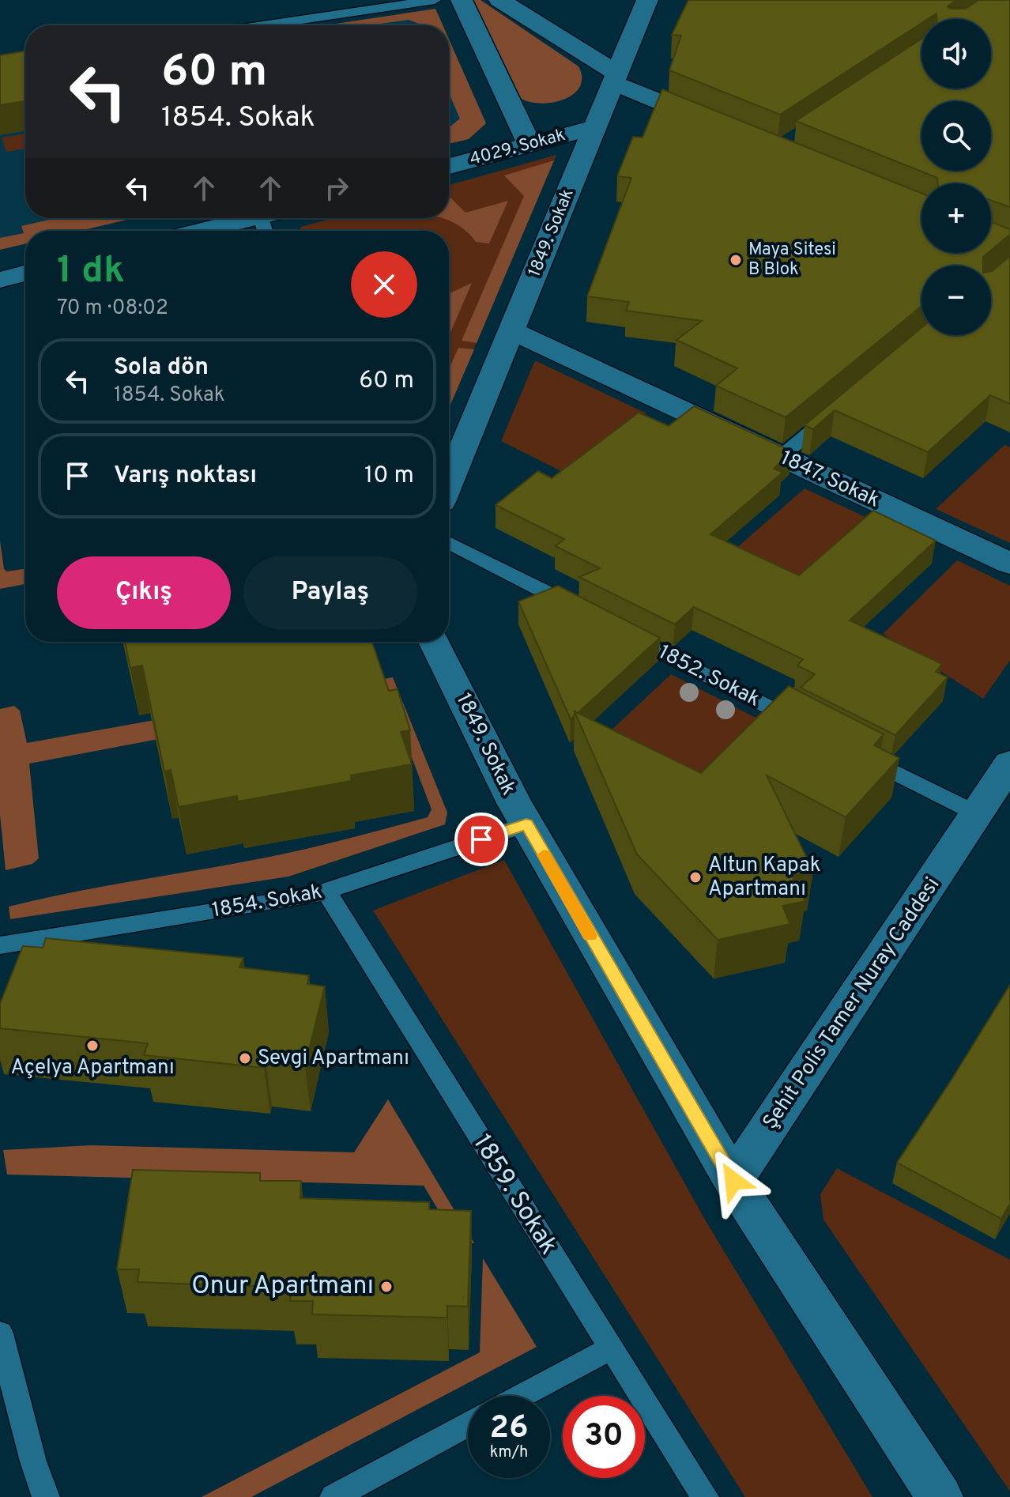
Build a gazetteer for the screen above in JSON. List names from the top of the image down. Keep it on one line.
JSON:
{"streets":{"street":["4029. Sokak","1849. Sokak","1847. Sokak","Şehit Polis Tamer Nuray Caddesi"],"lane":["1852. Sokak","1854. Sokak","1859. Sokak"]},"crossings":[["4029. Sokak","1849. Sokak"],["1849. Sokak","1847. Sokak"],["1849. Sokak","1854. Sokak"],["1849. Sokak","Şehit Polis Tamer Nuray Caddesi"],["1854. Sokak","1859. Sokak"]],"places":["Maya Sitesi B Blok","Altun Kapak Apartmanı","Açelya Apartmanı","Sevgi Apartmanı","Onur Apartmanı"],"page":{"map_buttons":["+","−"],"turn":["60 m","1854. Sokak"],"heading":["1 dk","70 m · 08:02"],"list":[{"name":"Sola dön","note":"1854. Sokak","value":"60 m"},{"name":"Varış noktası","value":"10 m"}],"buttons":["Çıkış","Paylaş"],"speed":"26 km/h","limit":"30"}}
